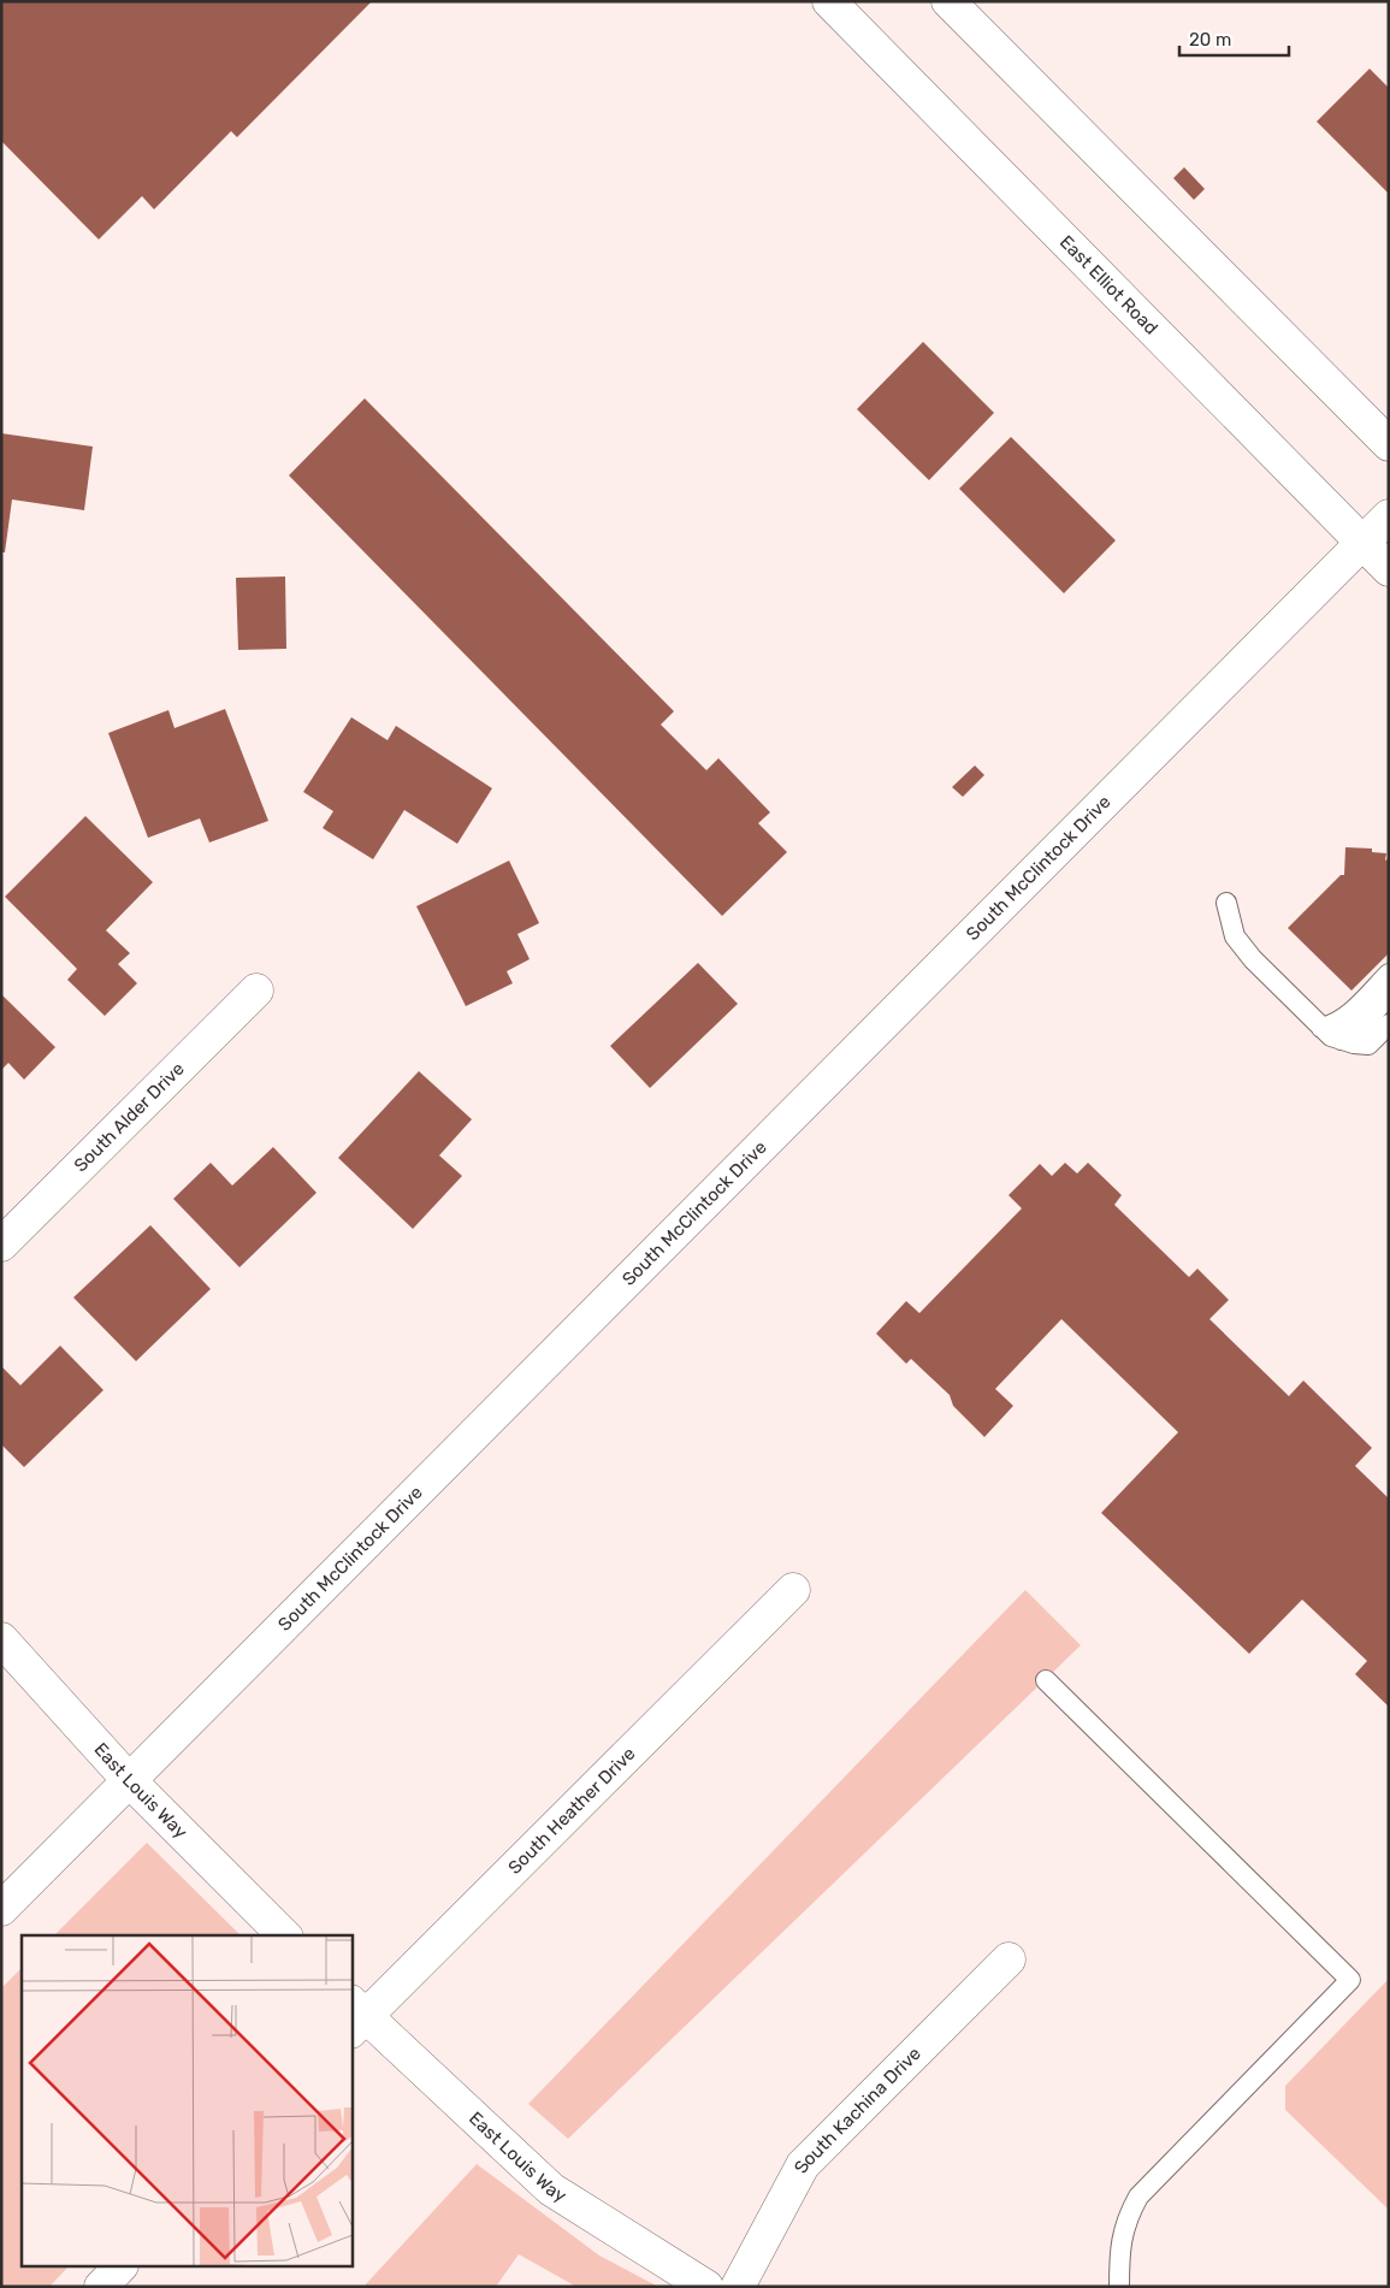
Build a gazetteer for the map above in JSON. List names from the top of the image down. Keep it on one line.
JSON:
{"streets":{"main road":["East Elliot Road","South McClintock Drive","South Alder Drive","East Louis Way","South Heather Drive","South Kachina Drive"]},"crossings":[["East Elliot Road","South McClintock Drive"],["South McClintock Drive","East Louis Way"],["East Louis Way","South Heather Drive"]],"scale_bar":"20 m"}
